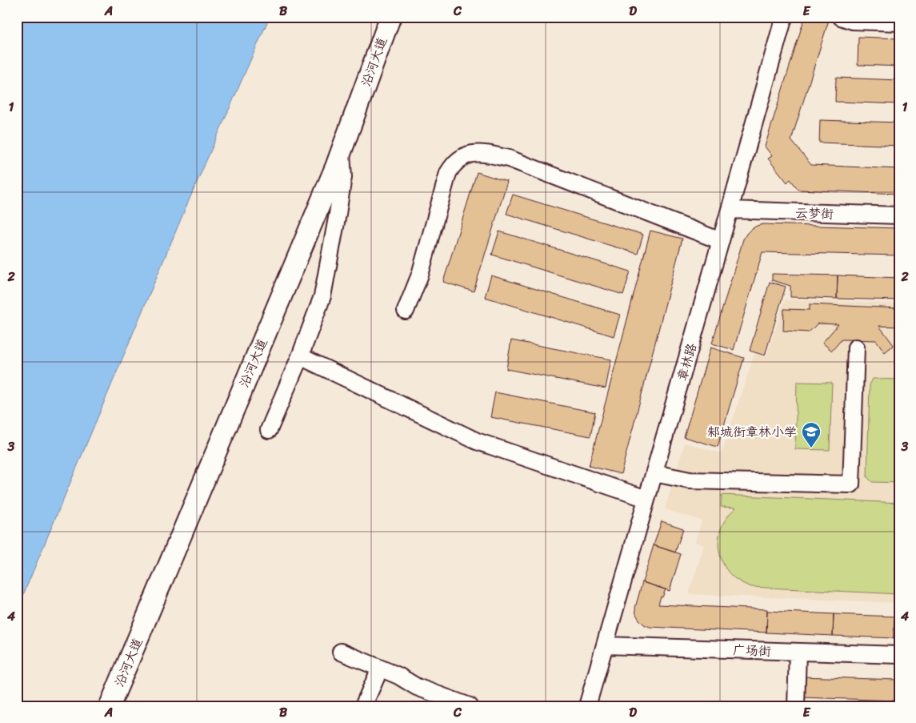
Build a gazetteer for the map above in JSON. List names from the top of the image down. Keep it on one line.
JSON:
{"streets":{"main road":["沿河大道"],"street":["云梦街","章林路","广场街"]},"crossings":[["云梦街","章林路"],["章林路","广场街"]],"places":{"school or university":["邾城街章林小学"]},"grid":{"columns":["A","B","C","D","E"],"rows":["1","2","3","4"]}}
